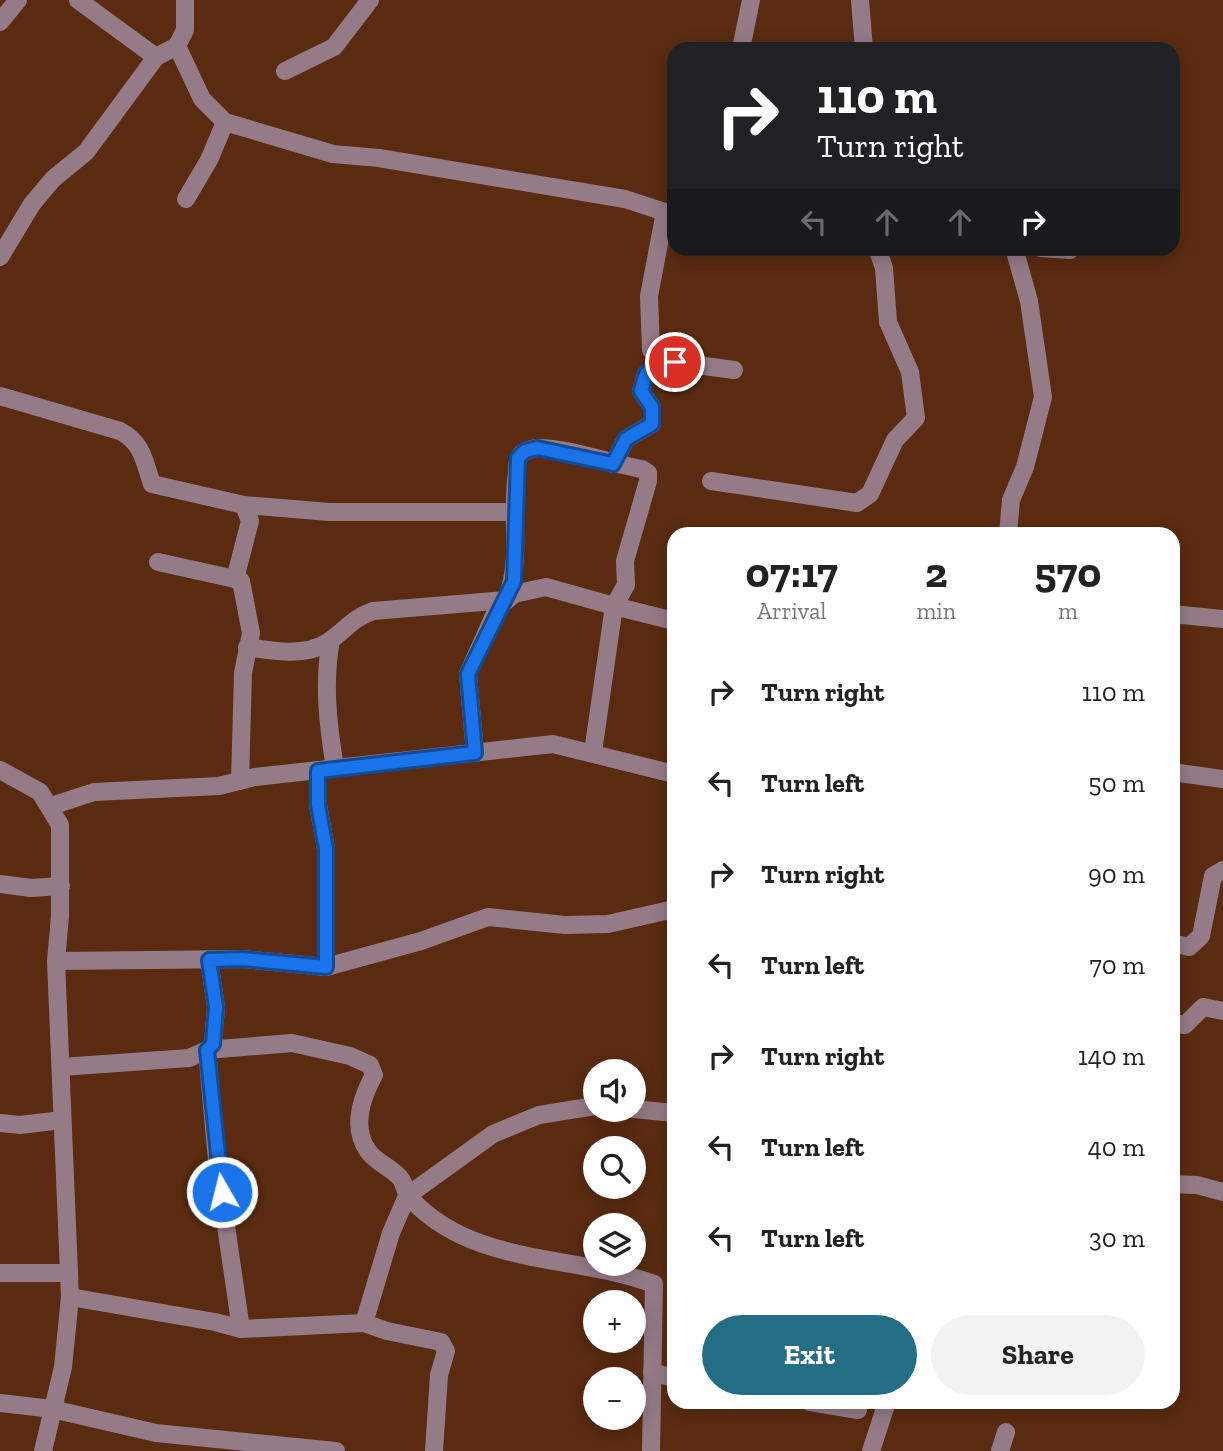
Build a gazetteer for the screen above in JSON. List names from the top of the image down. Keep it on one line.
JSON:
{"page":{"turn":["110 m","Turn right"],"eta":["07:17","Arrival","2","min","570","m"],"list":[{"name":"Turn right","value":"110 m"},{"name":"Turn left","value":"50 m"},{"name":"Turn right","value":"90 m"},{"name":"Turn left","value":"70 m"},{"name":"Turn right","value":"140 m"},{"name":"Turn left","value":"40 m"},{"name":"Turn left","value":"30 m"}],"map_buttons":["+","−"],"buttons":["Exit","Share"]}}
